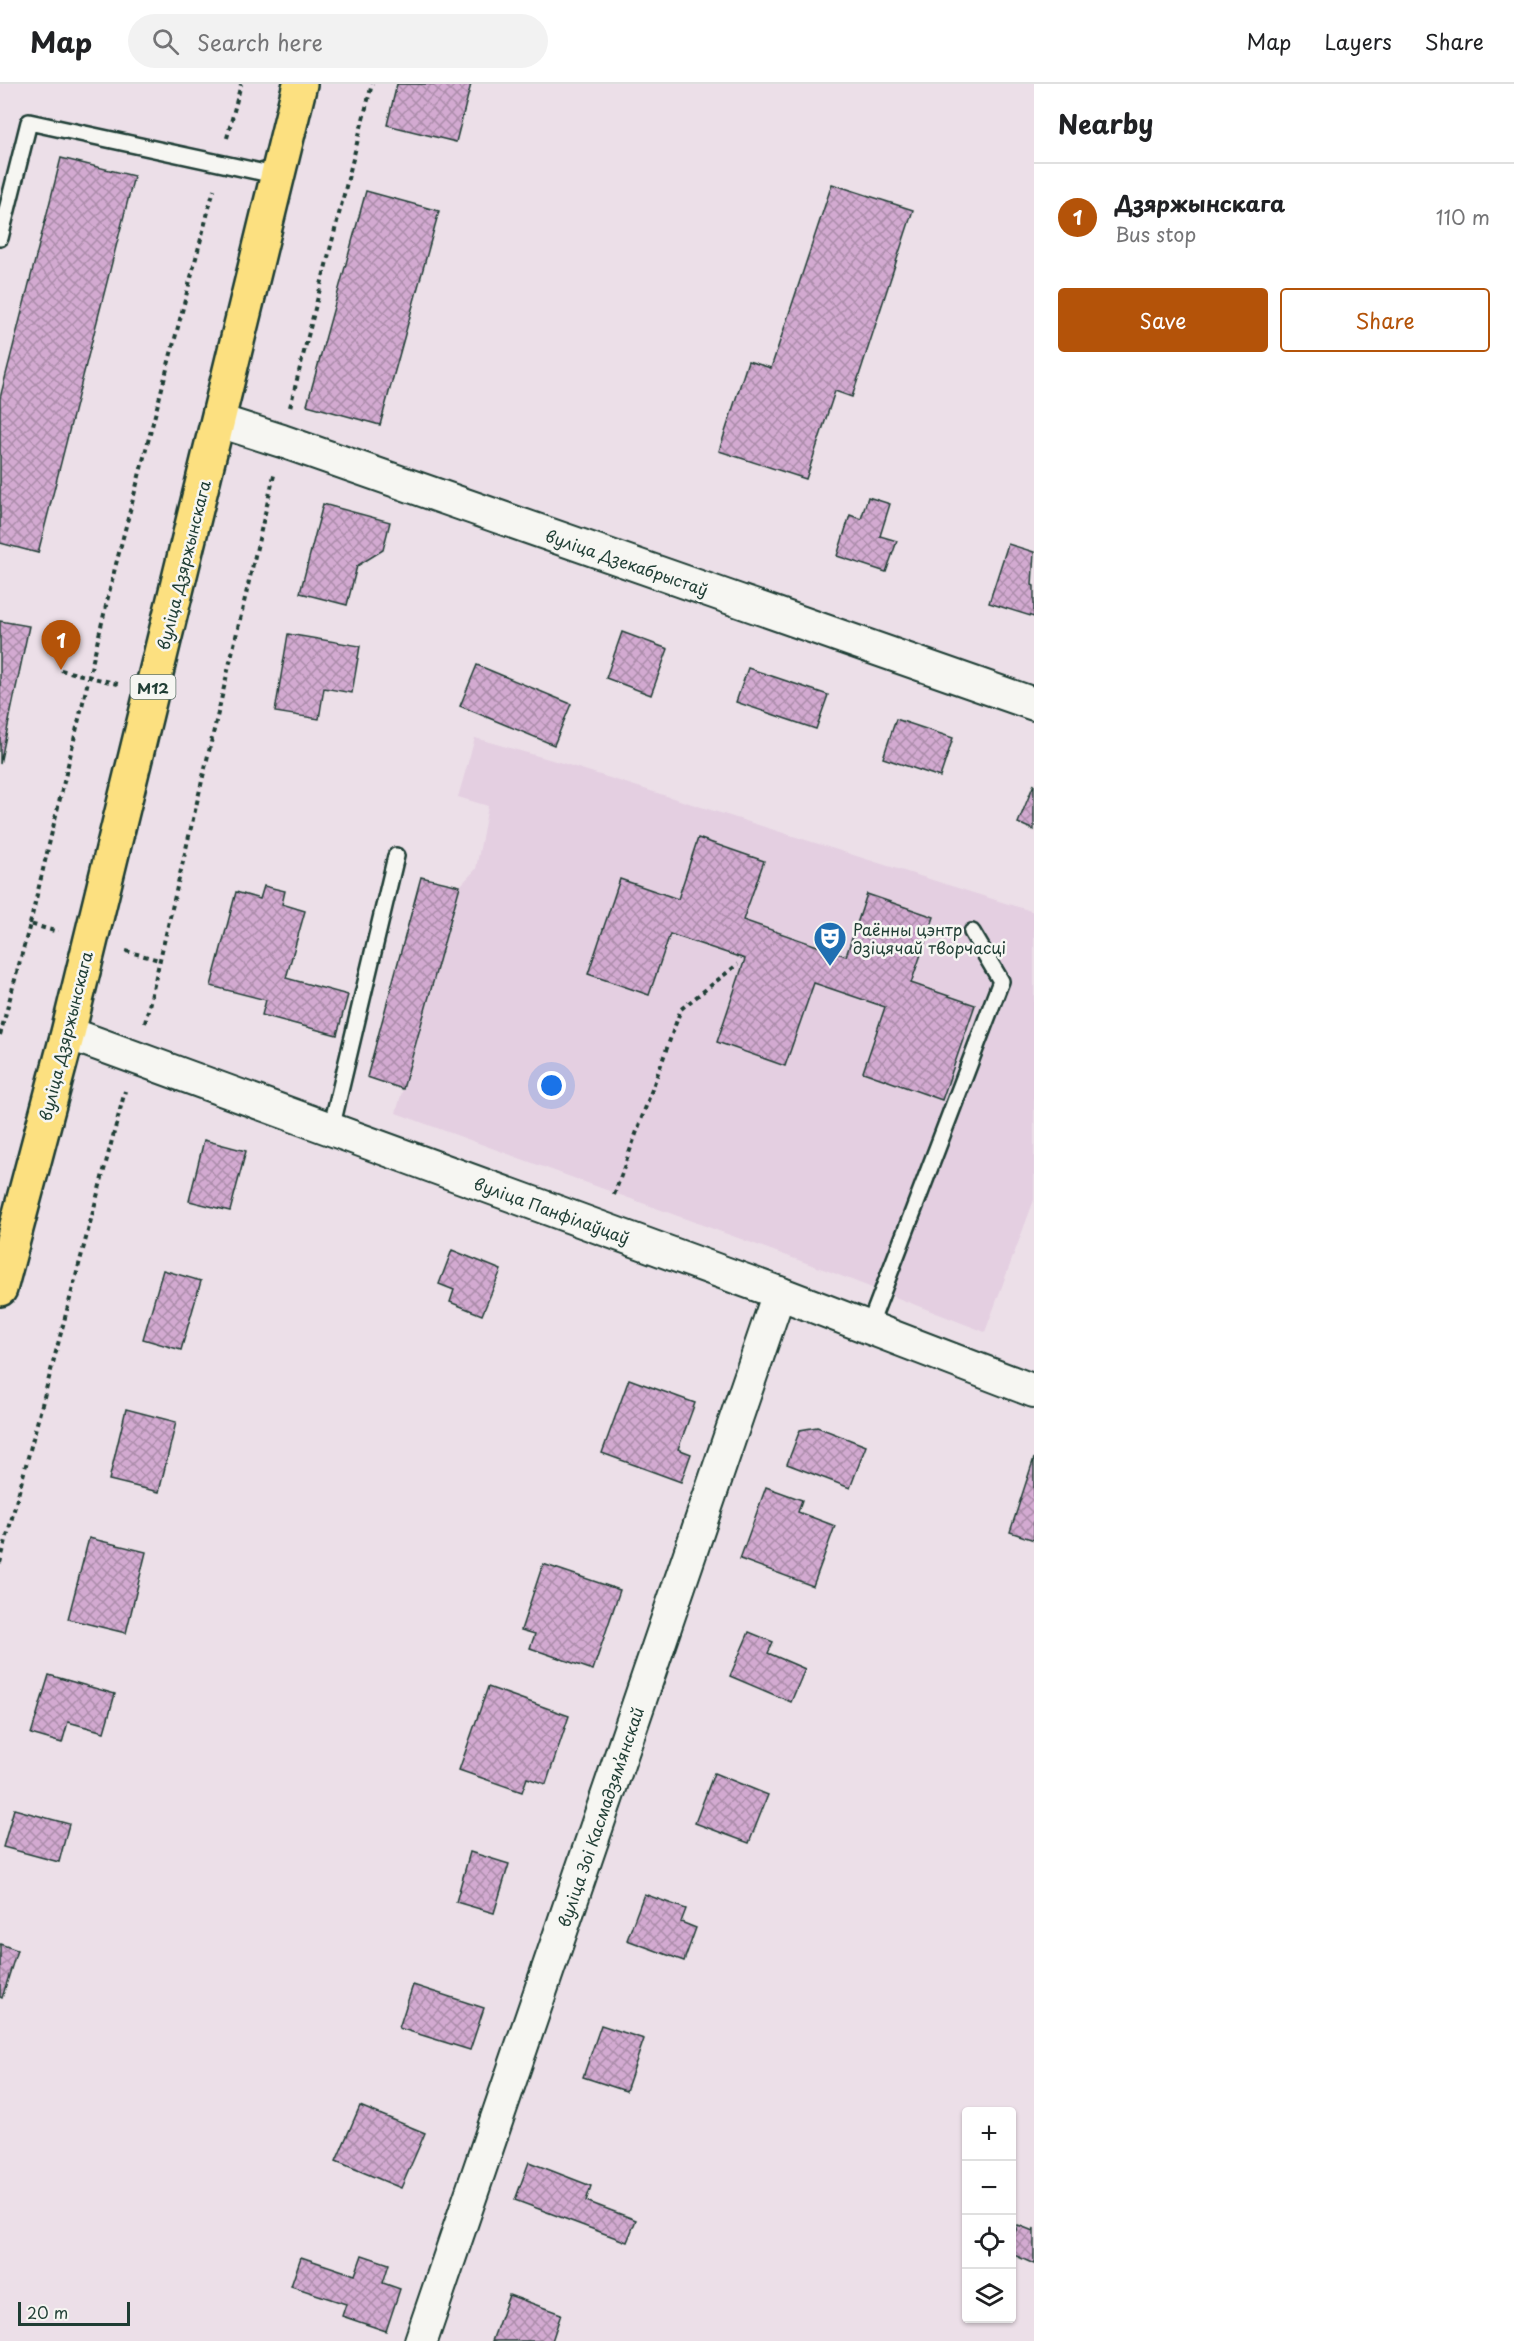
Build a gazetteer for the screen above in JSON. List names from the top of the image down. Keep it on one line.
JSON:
{"streets":{"main road":["вуліца Дзяржынскага","М12"],"street":["вуліца Дзекабрыстаў","вуліца Панфілаўцаў","вуліца Зоі Касмадзямʼянскай"]},"crossings":[["вуліца Дзекабрыстаў","вуліца Дзяржынскага"],["вуліца Дзяржынскага","вуліца Панфілаўцаў"],["вуліца Панфілаўцаў","вуліца Зоі Касмадзямʼянскай"]],"places":{"theatre":["Раённы цэнтр дзіцячай творчасці"]},"scale_bar":"20 m","page":{"header":"Map","search":"Search here","nav":["Map","Layers","Share"],"heading":"Nearby","list":[{"mark":"1","name":"Дзяржынскага","note":"Bus stop","value":"110 m"}],"buttons":["Save","Share"],"pins":"1","map_buttons":["+","−"],"scale":"20 m"}}
